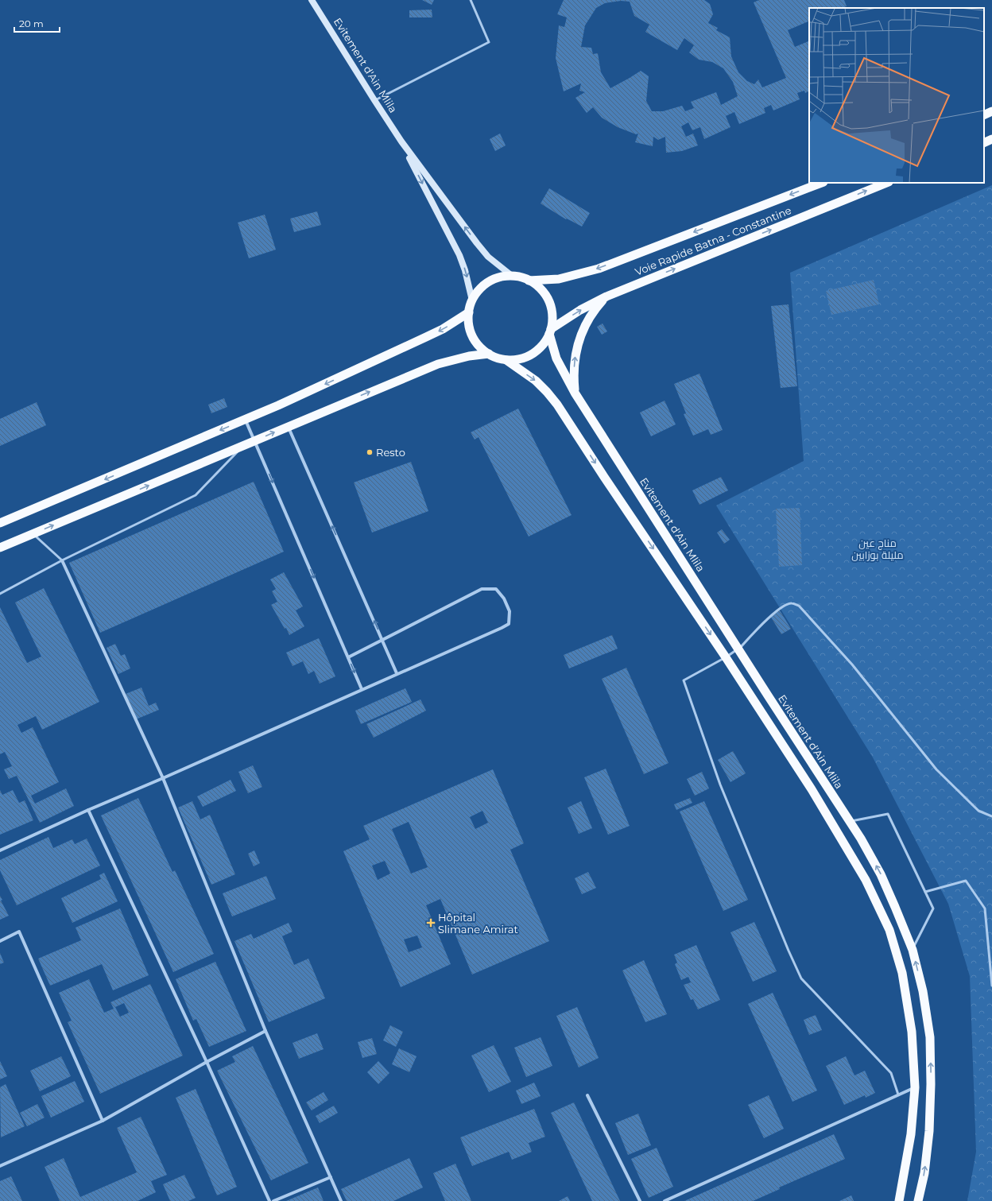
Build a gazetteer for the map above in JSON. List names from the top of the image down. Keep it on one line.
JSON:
{"streets":{"highway":["Evitement d'Ain Mlila","Voie Rapide Batna - Constantine"]},"crossings":[["Evitement d'Ain Mlila","Voie Rapide Batna - Constantine"]],"parks":["مناج عين مليلة بوزابين"],"places":{"other":["Resto"],"health":["Hôpital Slimane Amirat"]},"scale_bar":"20 m"}
